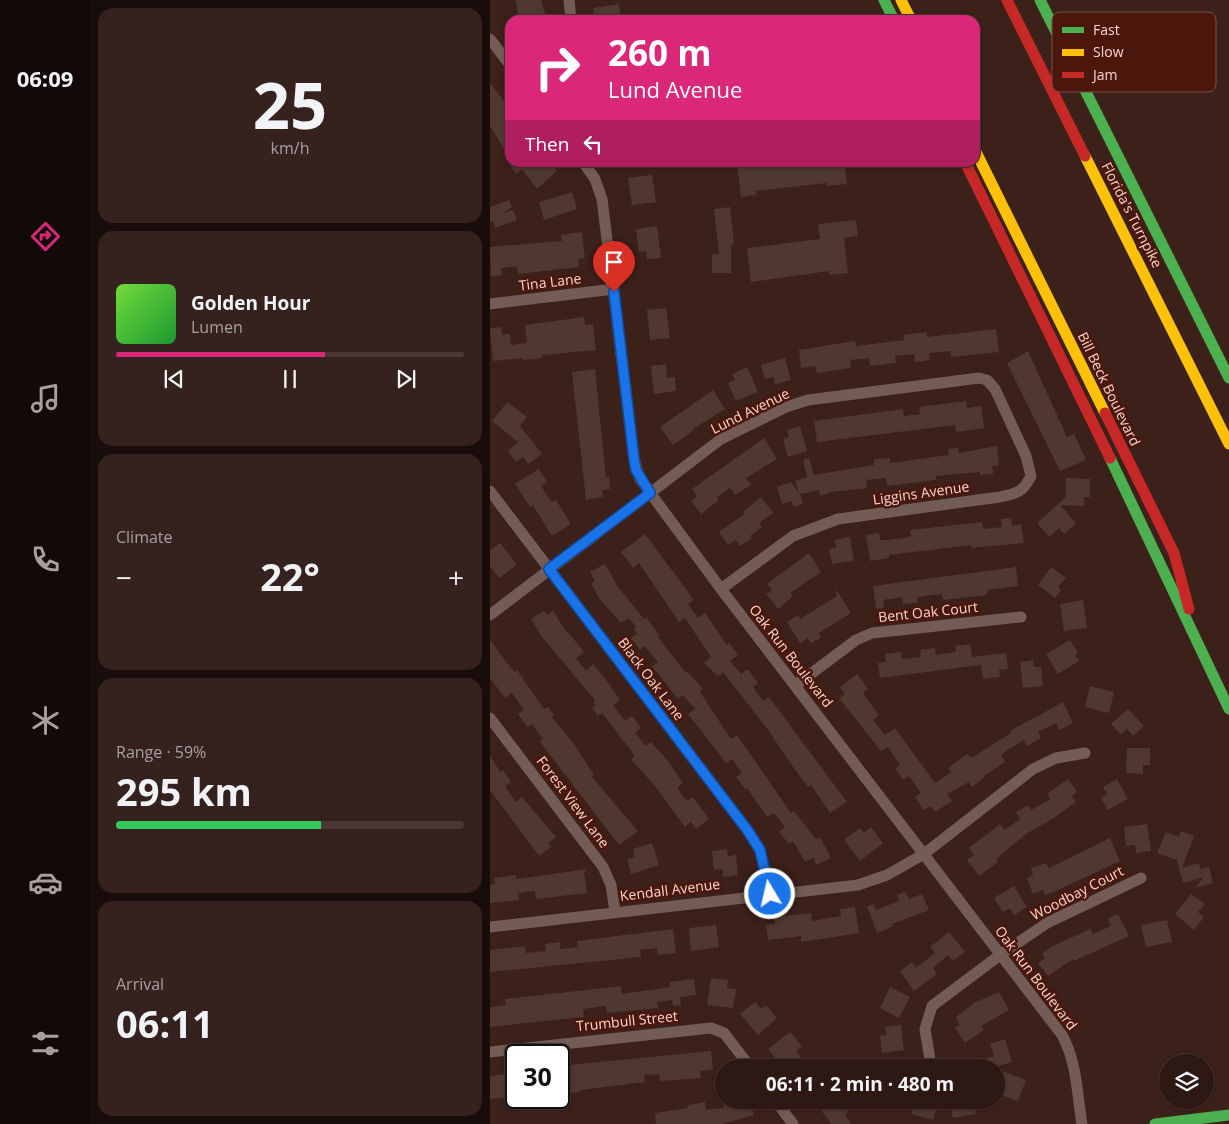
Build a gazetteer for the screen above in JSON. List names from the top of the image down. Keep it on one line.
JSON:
{"streets":{"main road":["Florida's Turnpike","Bill Beck Boulevard"],"street":["Tina Lane","Lund Avenue","Liggins Avenue","Bent Oak Court","Oak Run Boulevard","Black Oak Lane","Forest View Lane","Kendall Avenue","Woodbay Court","Trumbull Street"]},"crossings":[["Tina Lane","Oak Run Boulevard"],["Lund Avenue","Liggins Avenue"],["Lund Avenue","Oak Run Boulevard"],["Lund Avenue","Black Oak Lane"],["Liggins Avenue","Oak Run Boulevard"],["Bent Oak Court","Oak Run Boulevard"],["Oak Run Boulevard","Kendall Avenue"],["Oak Run Boulevard","Woodbay Court"],["Black Oak Lane","Kendall Avenue"],["Forest View Lane","Kendall Avenue"]],"legend":["Fast","Slow","Jam"],"page":{"tabs":"06:09","tile":[["25","km/h"],"Climate",["Range · 59%","295 km"],["Arrival","06:11"]],"turn":["260 m","Lund Avenue"],"then":"Then","song":["Golden Hour","Lumen"],"heat":["−","22°","+"],"limit":"30","trip":"06:11 · 2 min · 480 m"}}
